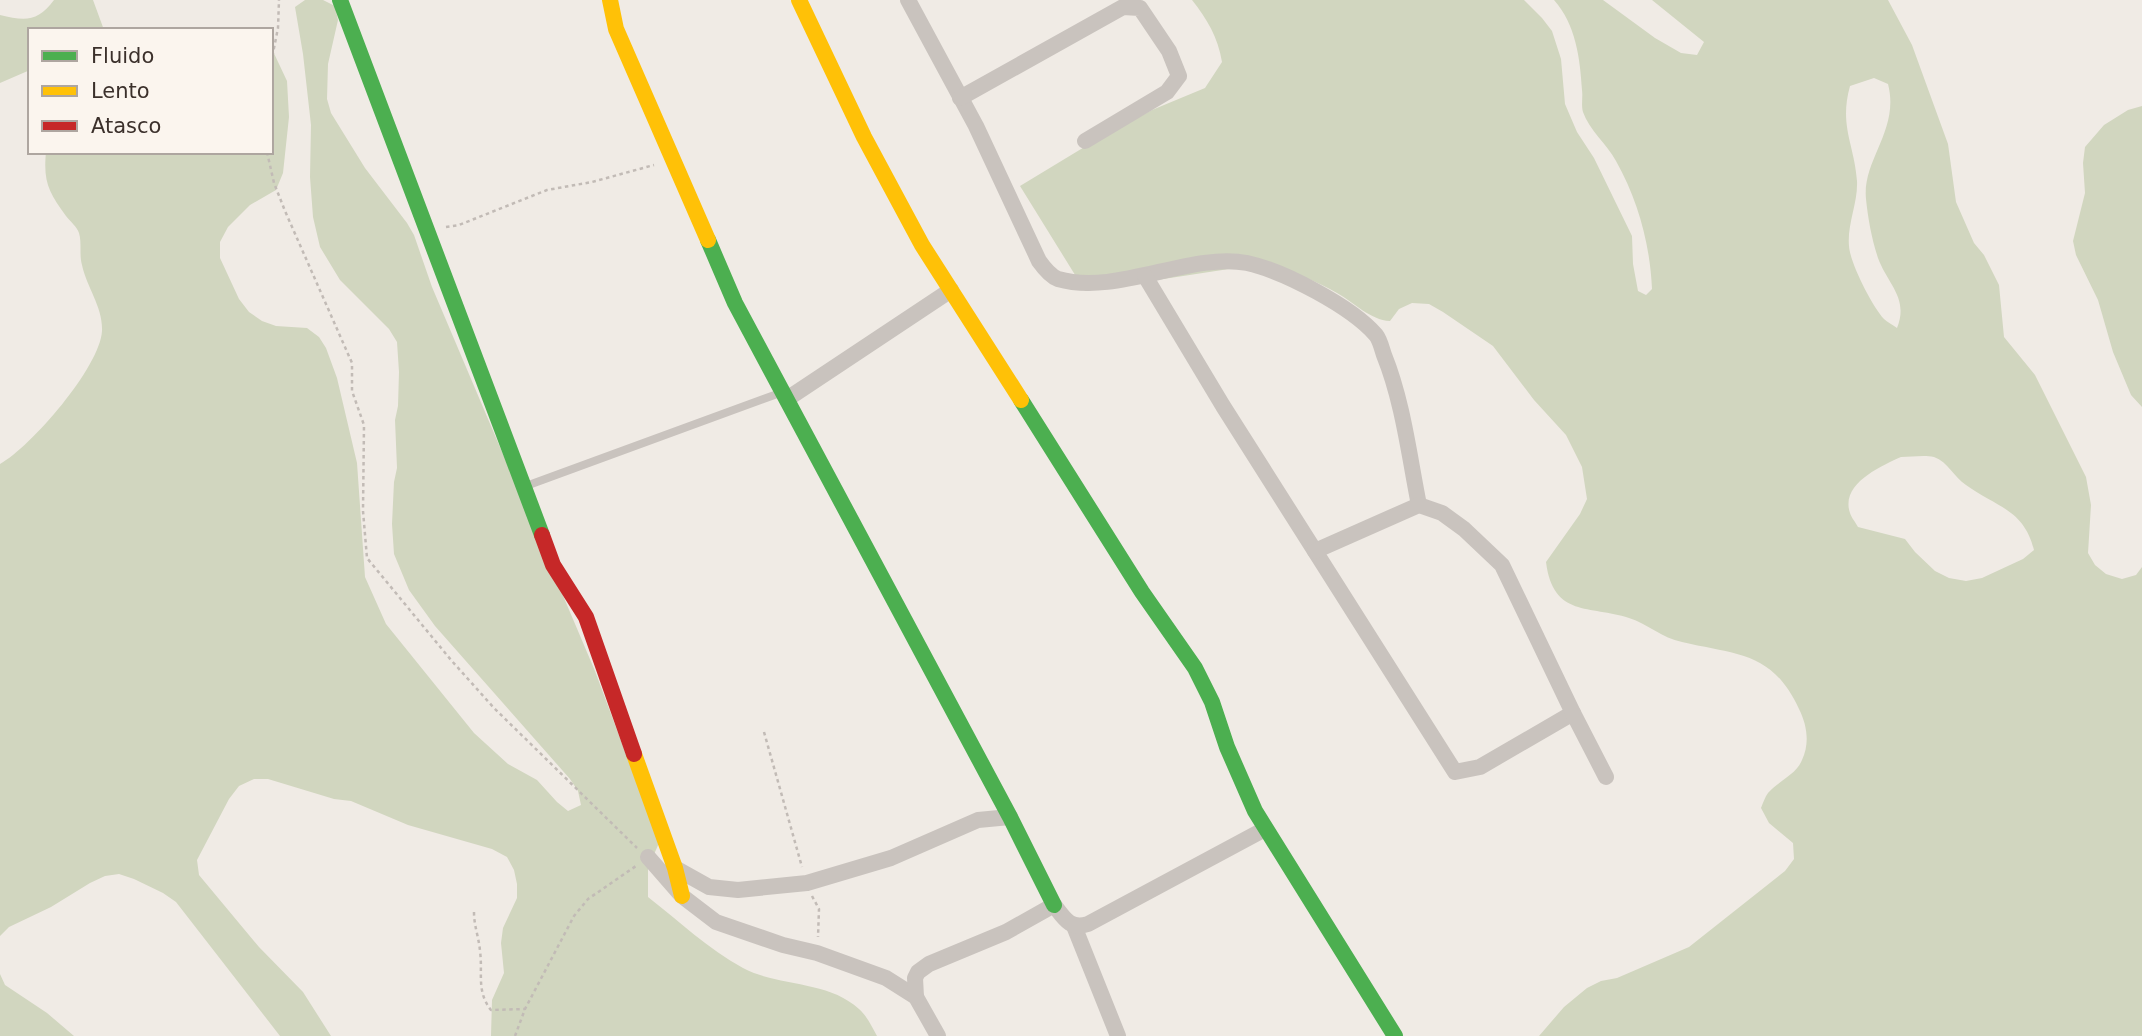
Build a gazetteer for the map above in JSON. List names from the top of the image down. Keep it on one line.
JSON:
{"legend":["Fluido","Lento","Atasco"]}
